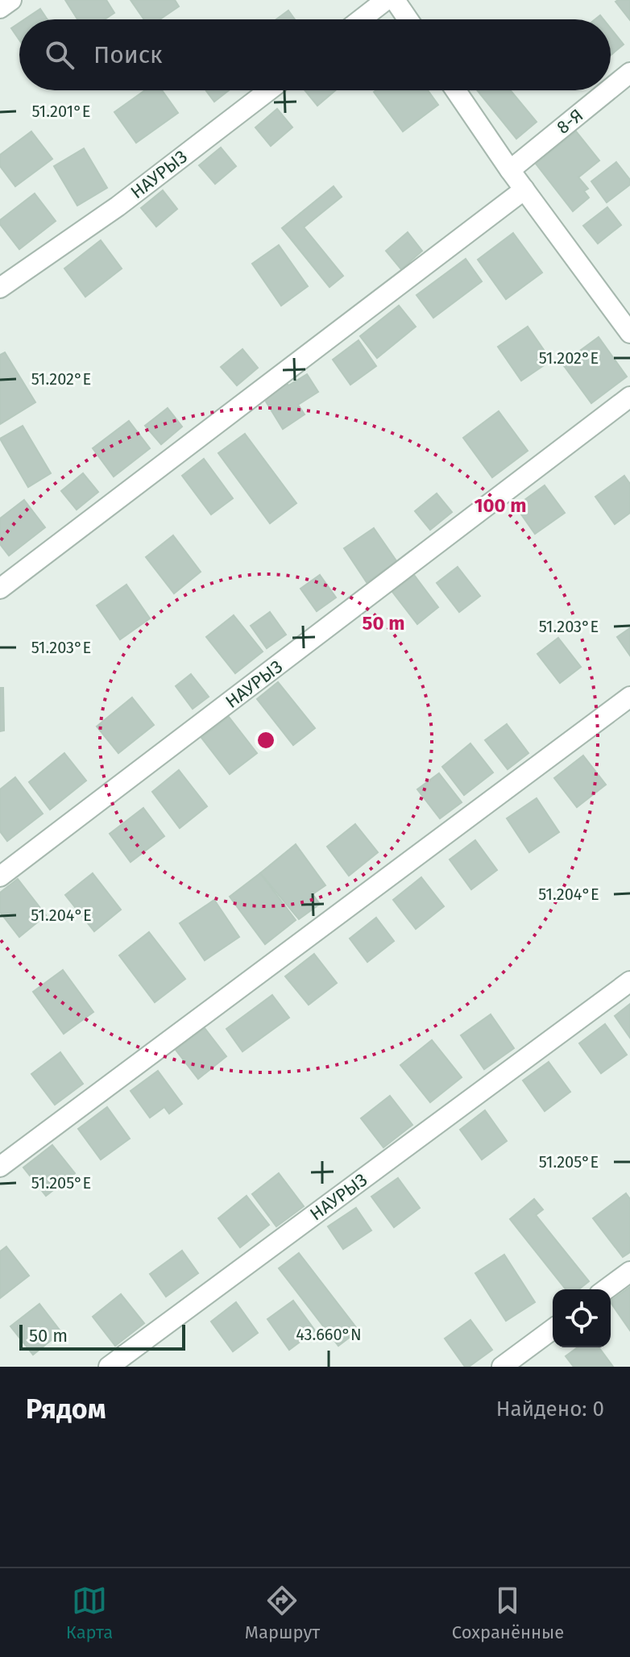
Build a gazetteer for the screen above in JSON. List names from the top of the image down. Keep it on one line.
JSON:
{"streets":{"street":["8-Я","НАУРЫЗ"]},"scale_bar":"50 m","page":{"search":"Поиск","scale":"50 m","heading":["Рядом","Найдено: 0"],"nav":["Карта","Маршрут","Сохранённые"]},"coordinates":["51.201°E","51.202°E","51.203°E","51.204°E","51.205°E","43.660°N"],"rings":["100 m","50 m"]}
